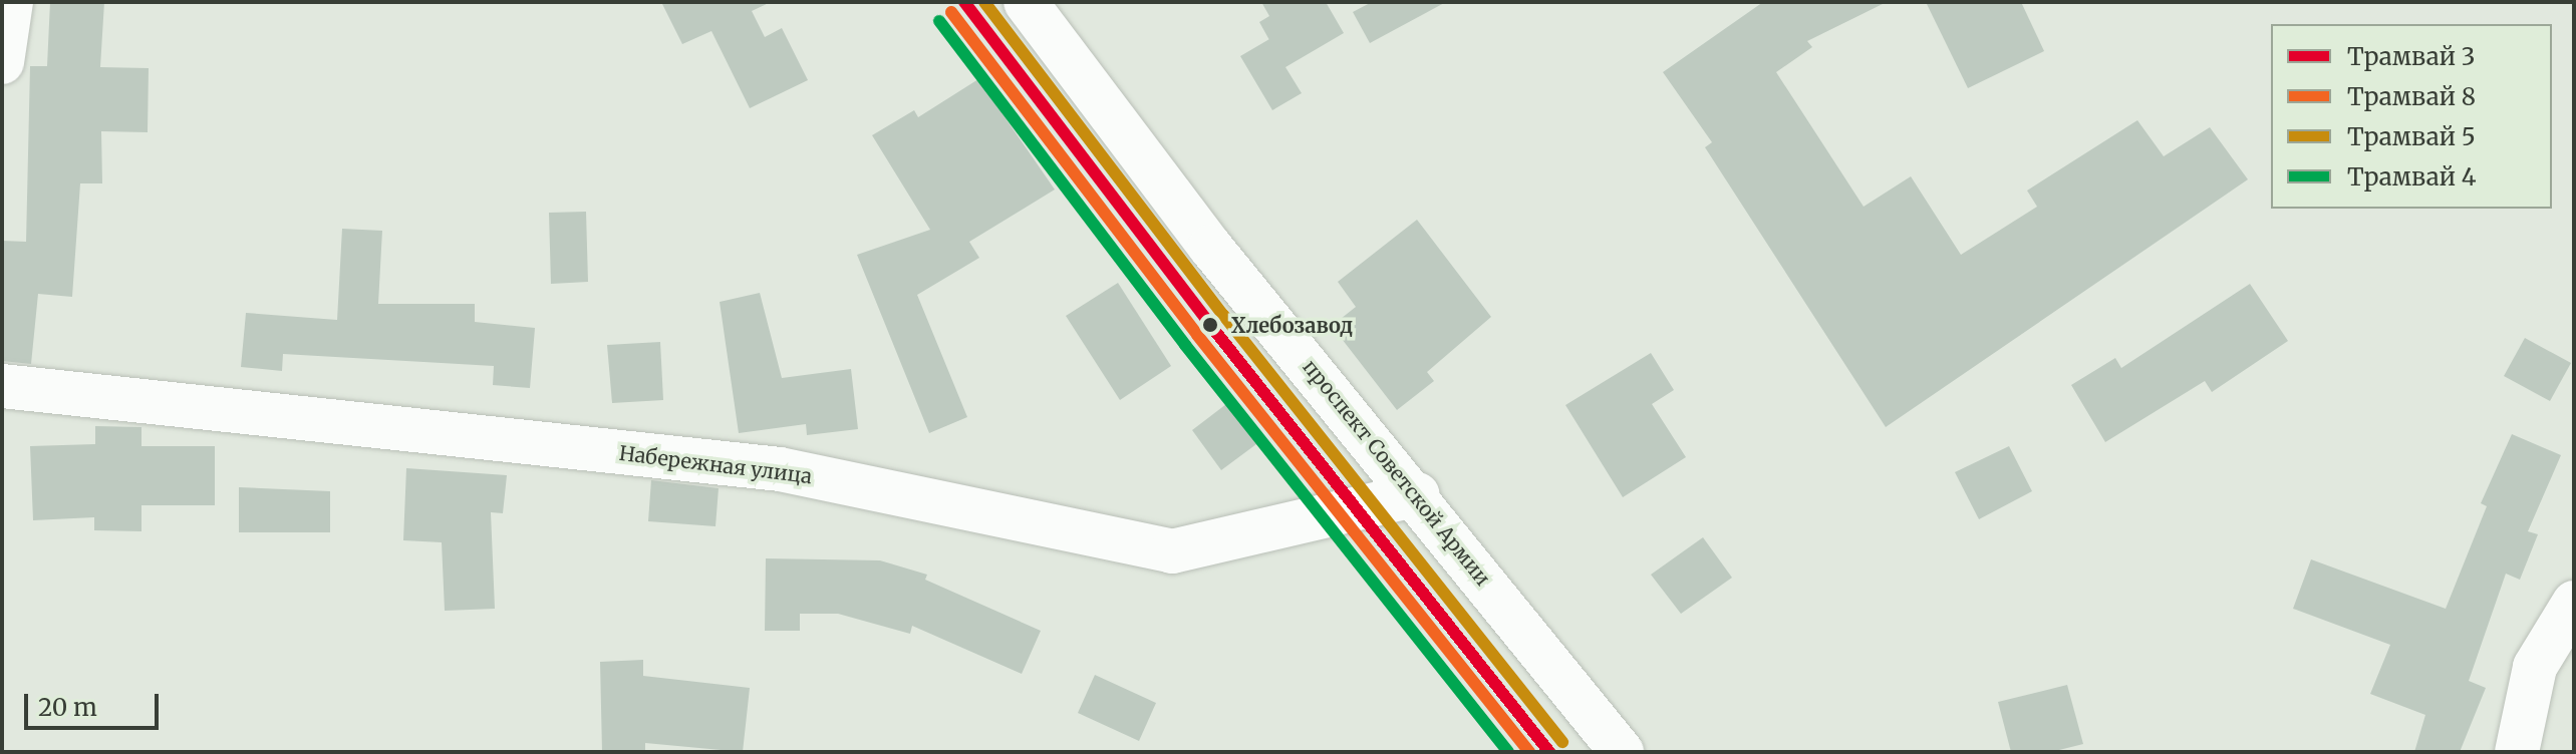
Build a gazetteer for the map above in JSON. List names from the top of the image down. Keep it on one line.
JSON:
{"streets":{"street":["Набережная улица","проспект Советской Армии"]},"crossings":[["Набережная улица","проспект Советской Армии"]],"places":["Хлебозавод"],"lines":["tram line 3","tram line 5","tram line 8","tram line 4"],"legend":["Трамвай 3","Трамвай 8","Трамвай 5","Трамвай 4"],"scale_bar":"20 m"}
